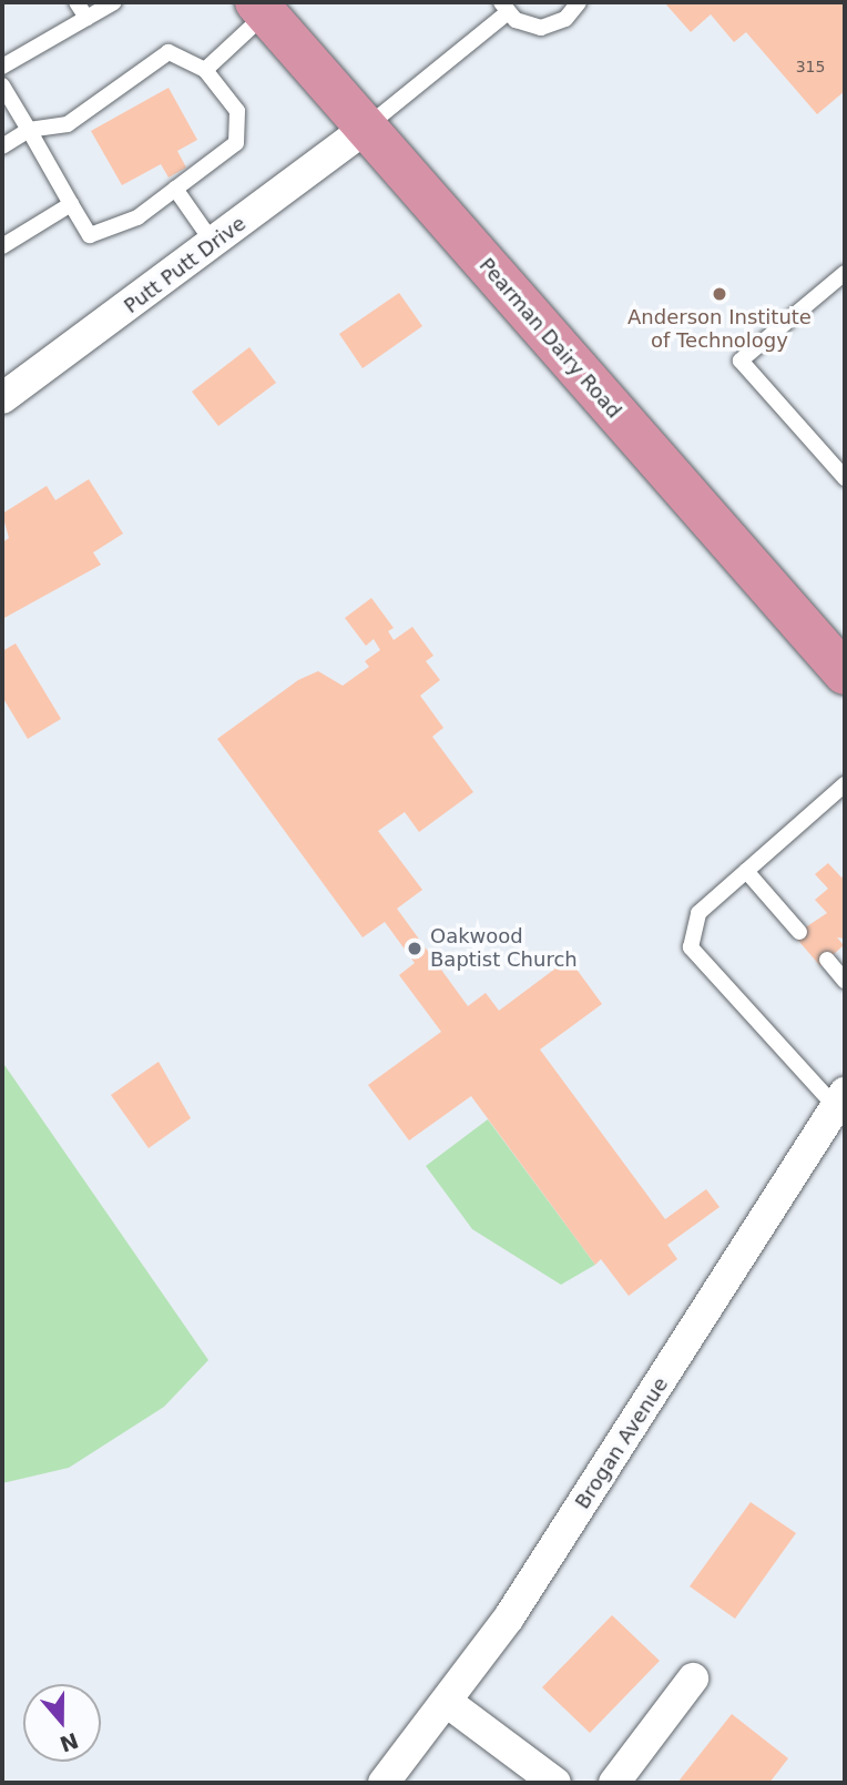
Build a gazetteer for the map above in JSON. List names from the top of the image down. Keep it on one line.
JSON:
{"streets":{"highway":["Pearman Dairy Road"],"street":["Putt Putt Drive","Brogan Avenue"]},"crossings":[["Putt Putt Drive","Pearman Dairy Road"]],"places":["Anderson Institute of Technology","Oakwood Baptist Church"],"house_numbers":["315"],"north":"bottom"}
